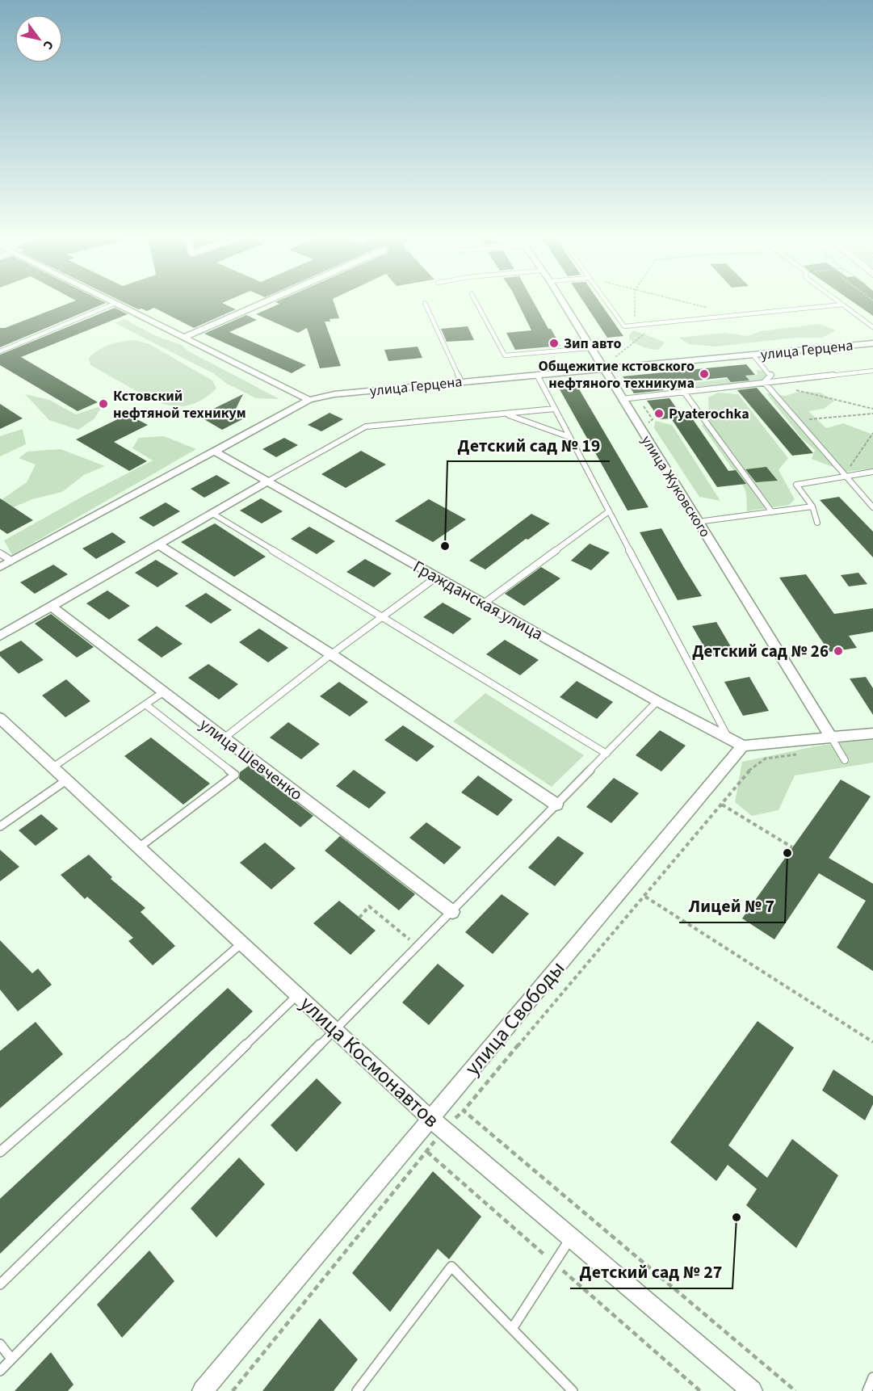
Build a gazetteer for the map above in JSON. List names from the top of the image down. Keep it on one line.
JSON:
{"streets":{"street":["улица Герцена","улица Жуковского","Гражданская улица","улица Шевченко","улица Свободы","улица Космонавтов"]},"crossings":[["улица Герцена","улица Жуковского"],["улица Герцена","Гражданская улица"],["Гражданская улица","улица Свободы"],["улица Свободы","улица Космонавтов"]],"places":["Зип авто","Общежитие кстовского нефтяного техникума","Кстовский нефтяной техникум","Pyaterochka","Детский сад № 19","Детский сад № 26","Лицей № 7","Детский сад № 27"],"north":"bottom right"}
